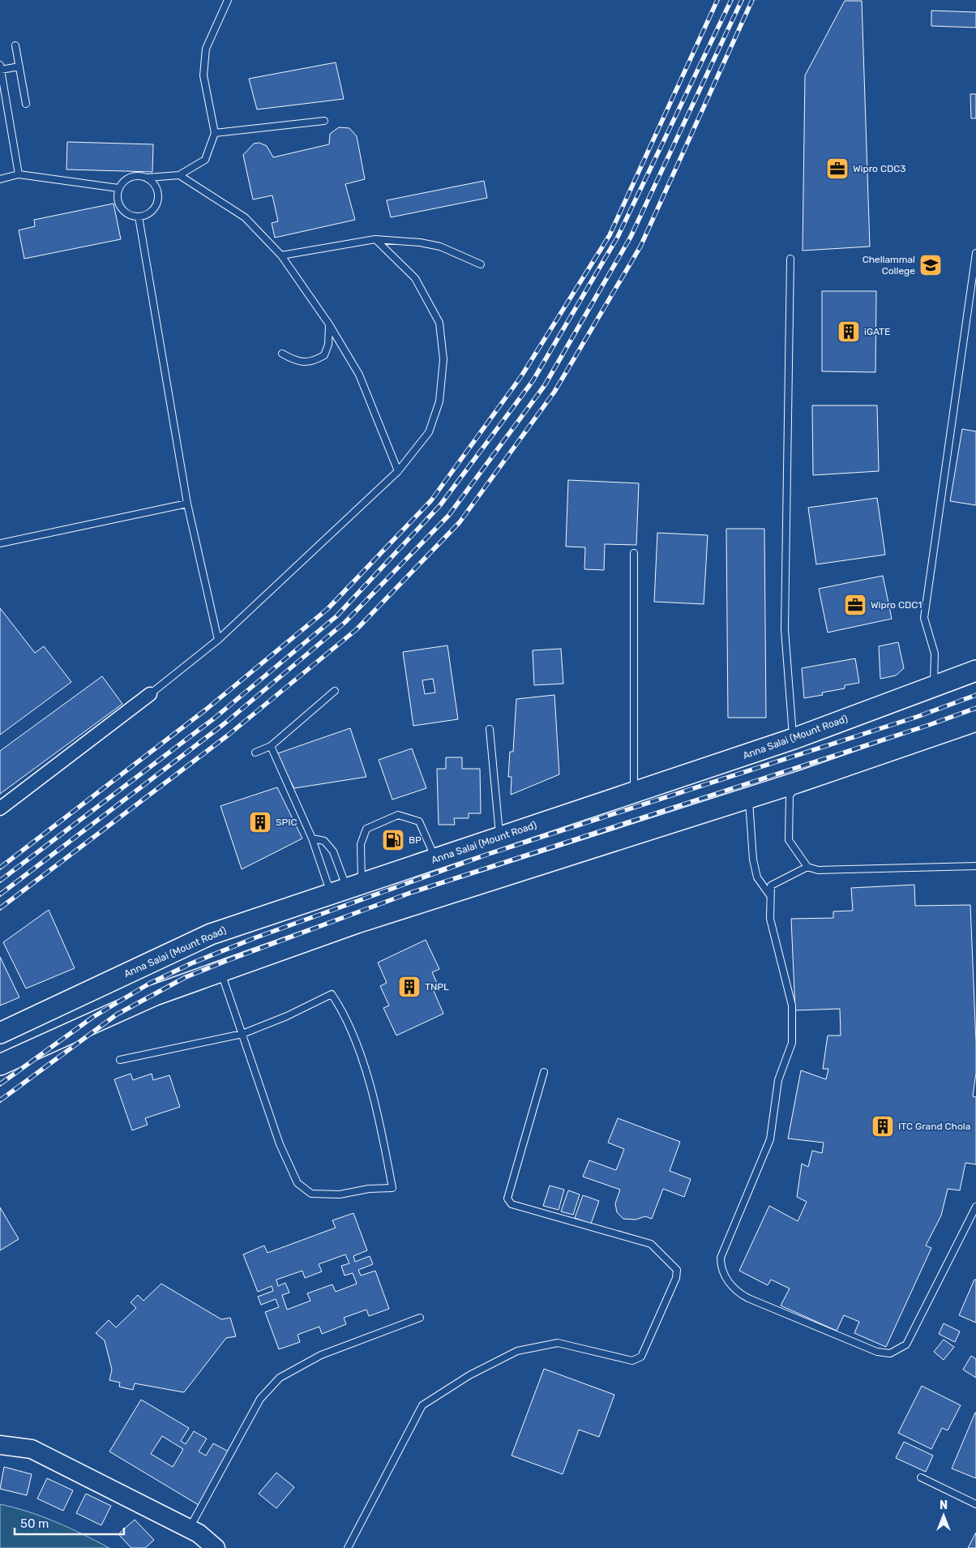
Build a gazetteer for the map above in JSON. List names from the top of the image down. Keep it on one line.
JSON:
{"streets":{"main road":["Anna Salai (Mount Road)"]},"places":{"office":["Wipro CDC3","Wipro CDC1"],"school or university":["Chellammal College"],"building":["iGATE","SPIC","TNPL","ITC Grand Chola"],"fuel station":["BP"]},"scale_bar":"50 m","north":"top"}
